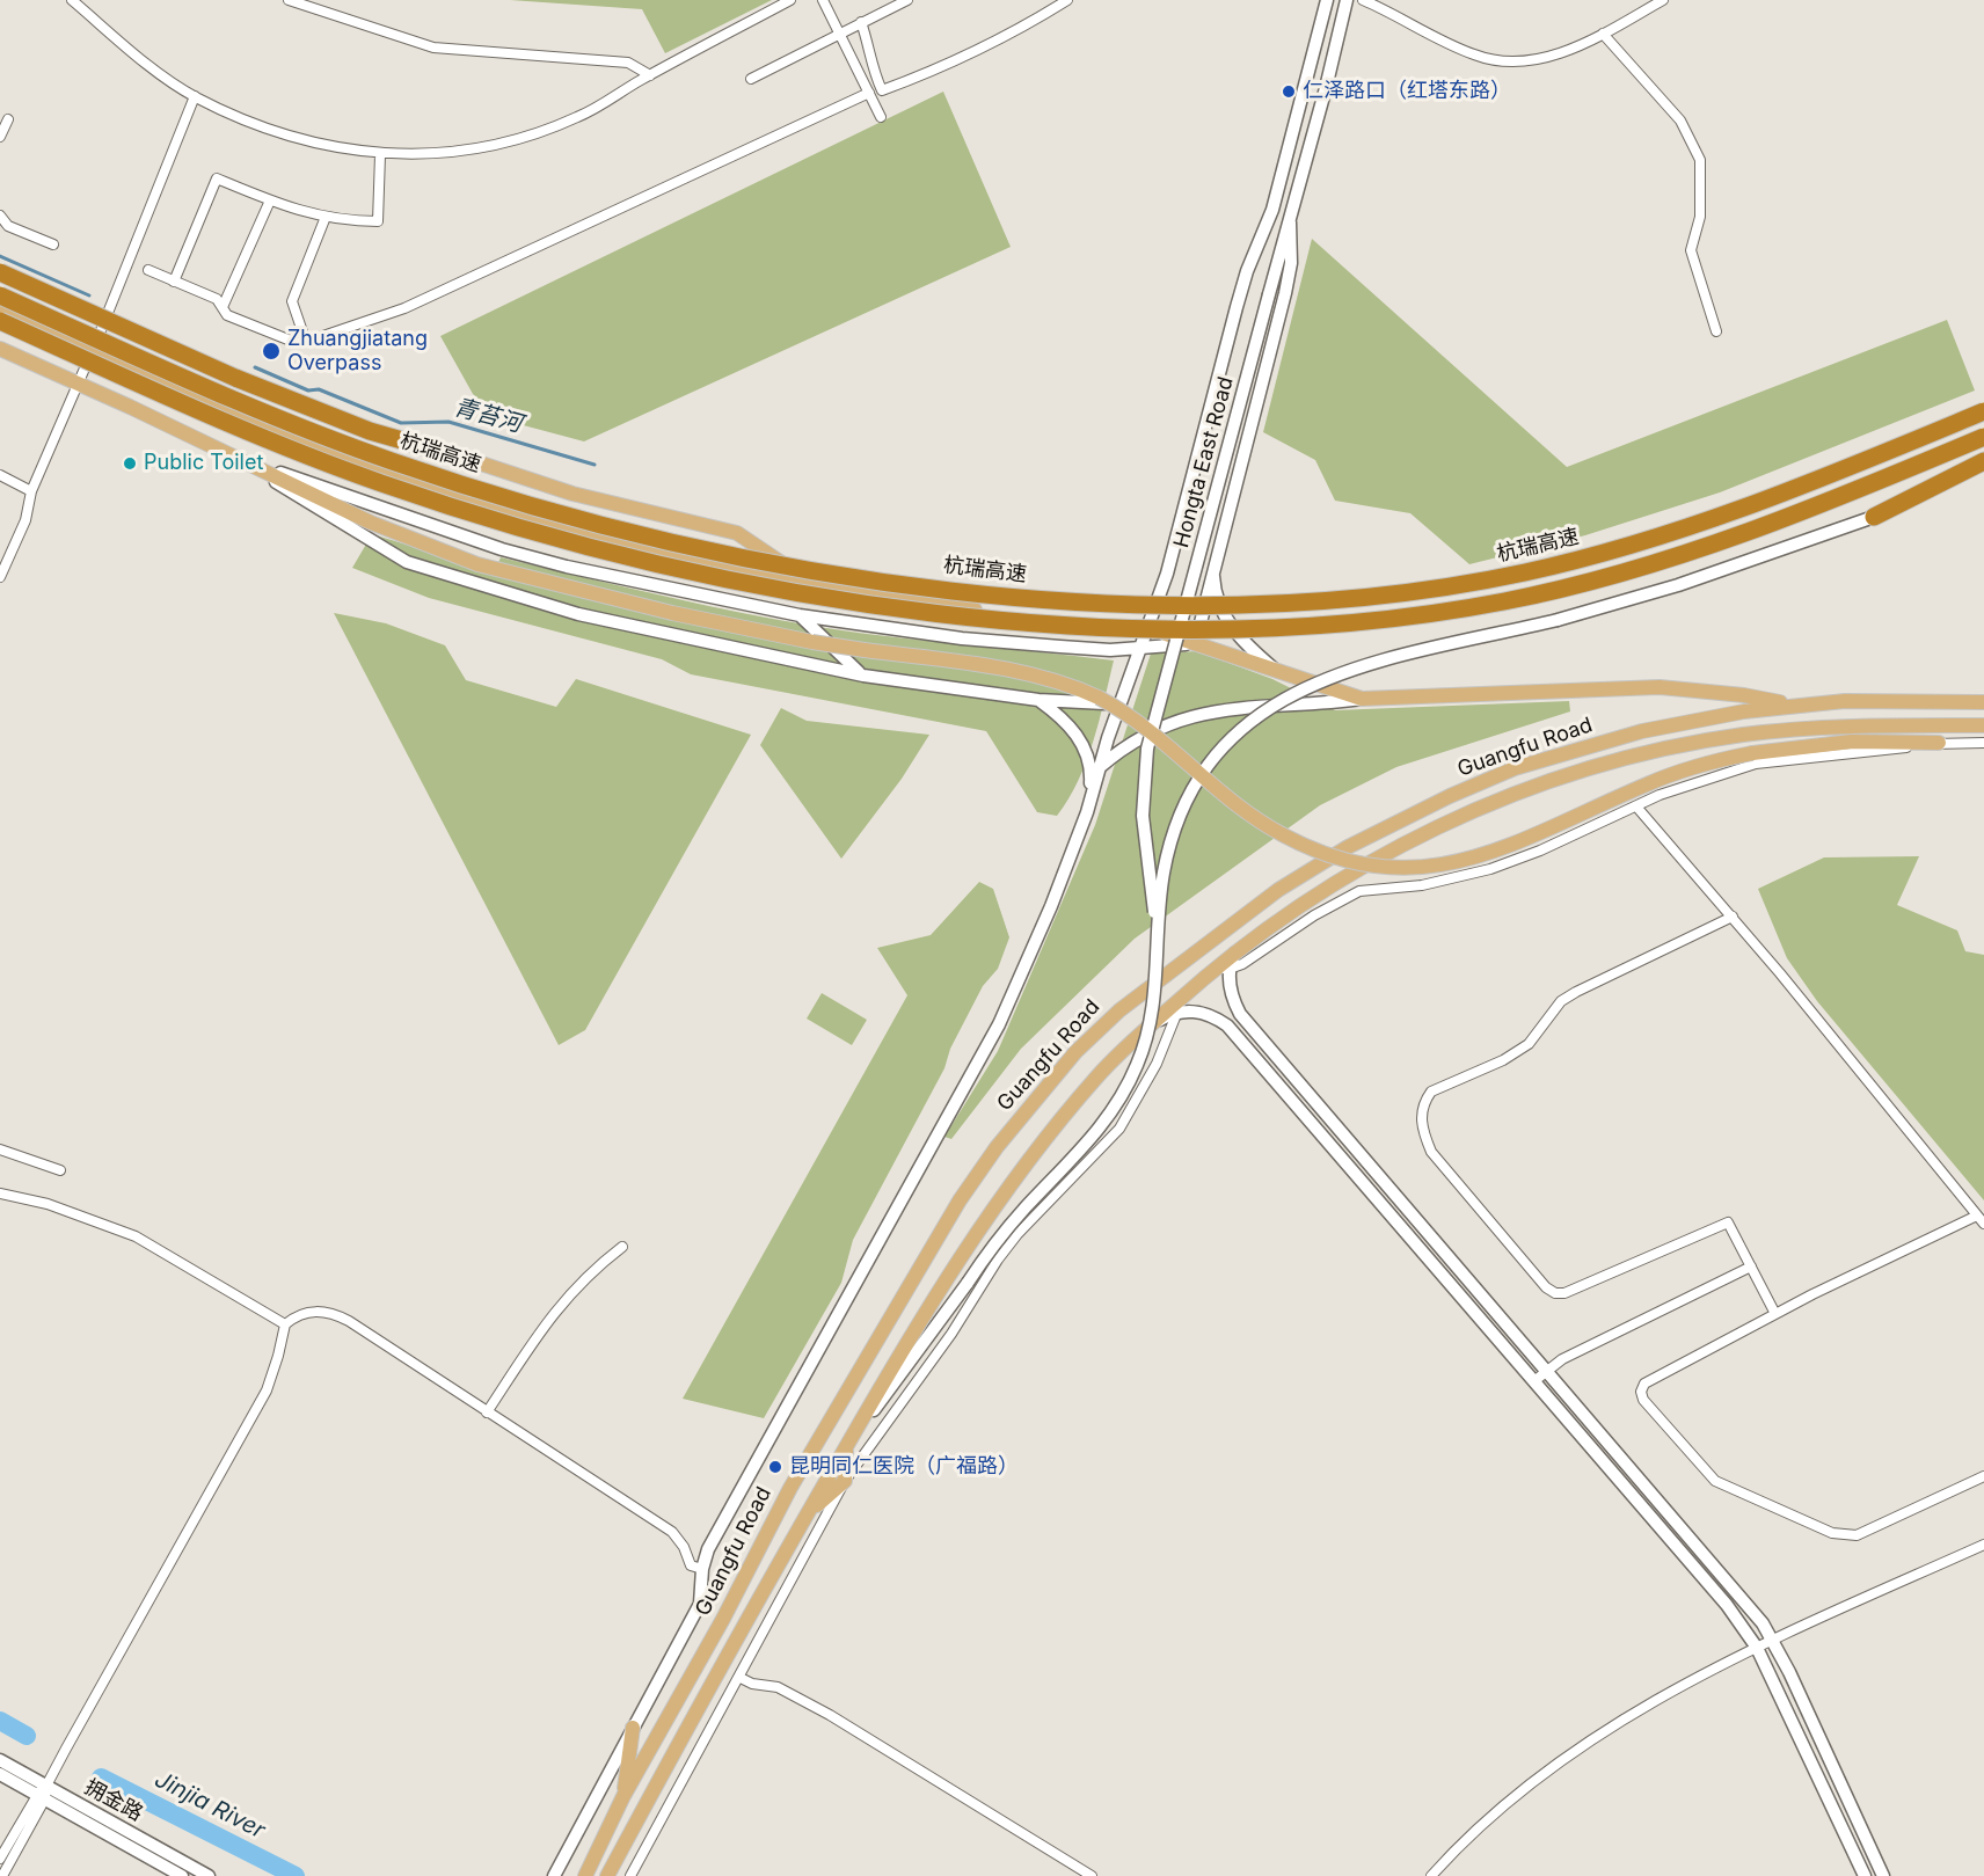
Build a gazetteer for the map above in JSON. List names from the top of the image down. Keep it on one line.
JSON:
{"streets":{"highway":["杭瑞高速"],"main road":["Hongta East Road","Guangfu Road","拥金路"]},"water":["青苔河","Jinjia River"],"places":["仁泽路口（红塔东路）","Zhuangjiatang Overpass","Public Toilet","昆明同仁医院（广福路）"]}
